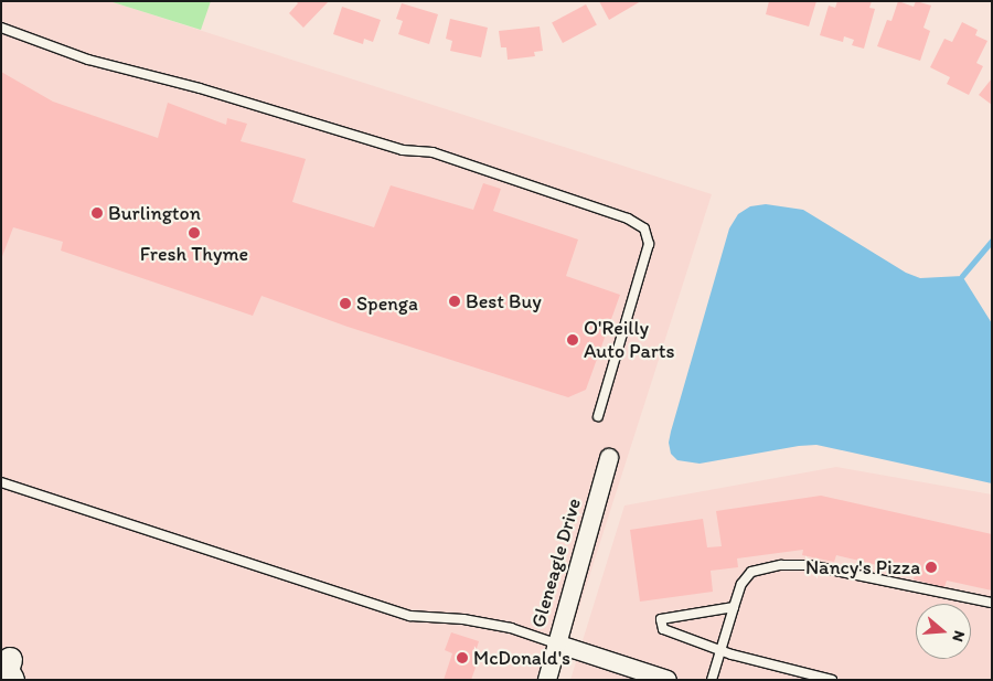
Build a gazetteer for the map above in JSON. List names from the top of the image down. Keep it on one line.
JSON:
{"streets":{"street":["Gleneagle Drive"]},"places":["Burlington","Fresh Thyme","Best Buy","Spenga","O'Reilly Auto Parts","Nancy's Pizza","McDonald's"],"north":"right"}
